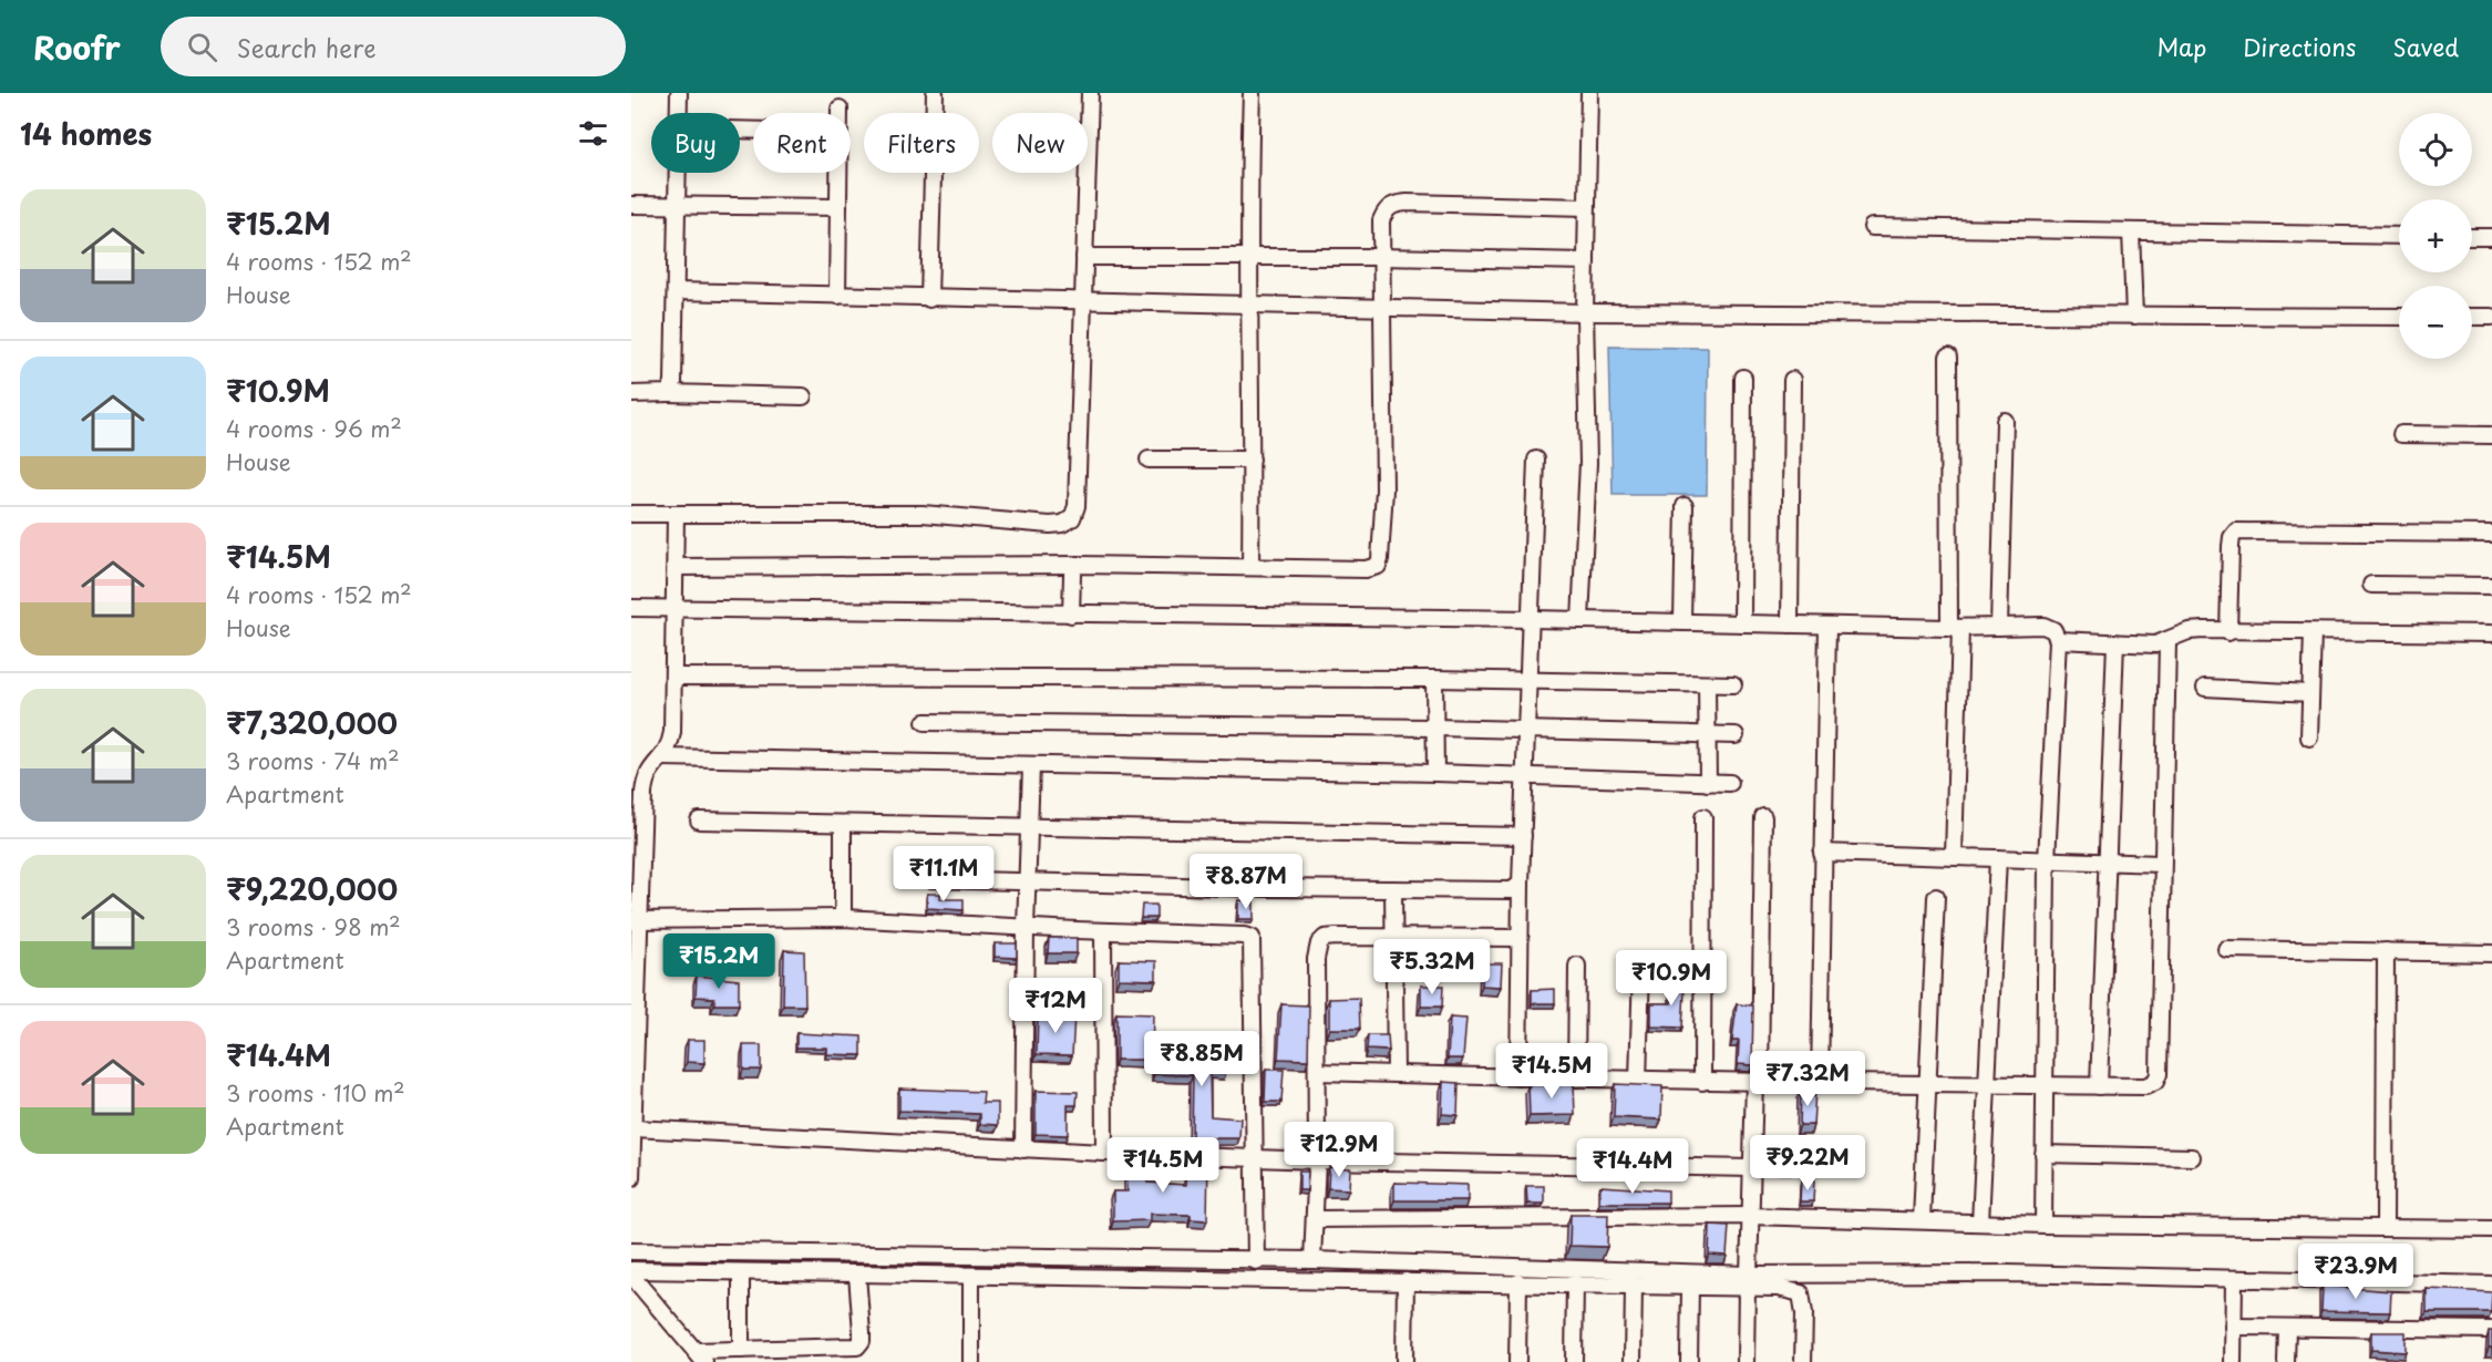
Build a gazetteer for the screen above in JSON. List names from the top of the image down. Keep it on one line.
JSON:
{"page":{"header":"Roofr","search":"Search here","nav":["Map","Directions","Saved"],"heading":"14 homes","map_buttons":["+","−"],"chip":["Buy","Rent","Filters","New"],"list":[{"name":"₹15.2M","note":"4 rooms · 152 m² · House"},{"name":"₹10.9M","note":"4 rooms · 96 m² · House"},{"name":"₹14.5M","note":"4 rooms · 152 m² · House"},{"name":"₹7,320,000","note":"3 rooms · 74 m² · Apartment"},{"name":"₹9,220,000","note":"3 rooms · 98 m² · Apartment"},{"name":"₹14.4M","note":"3 rooms · 110 m² · Apartment"}],"price":["₹11.1M","₹8.87M","₹15.2M","₹5.32M","₹10.9M","₹12M","₹8.85M","₹14.5M","₹7.32M","₹12.9M","₹9.22M","₹14.5M","₹14.4M","₹23.9M"]}}
